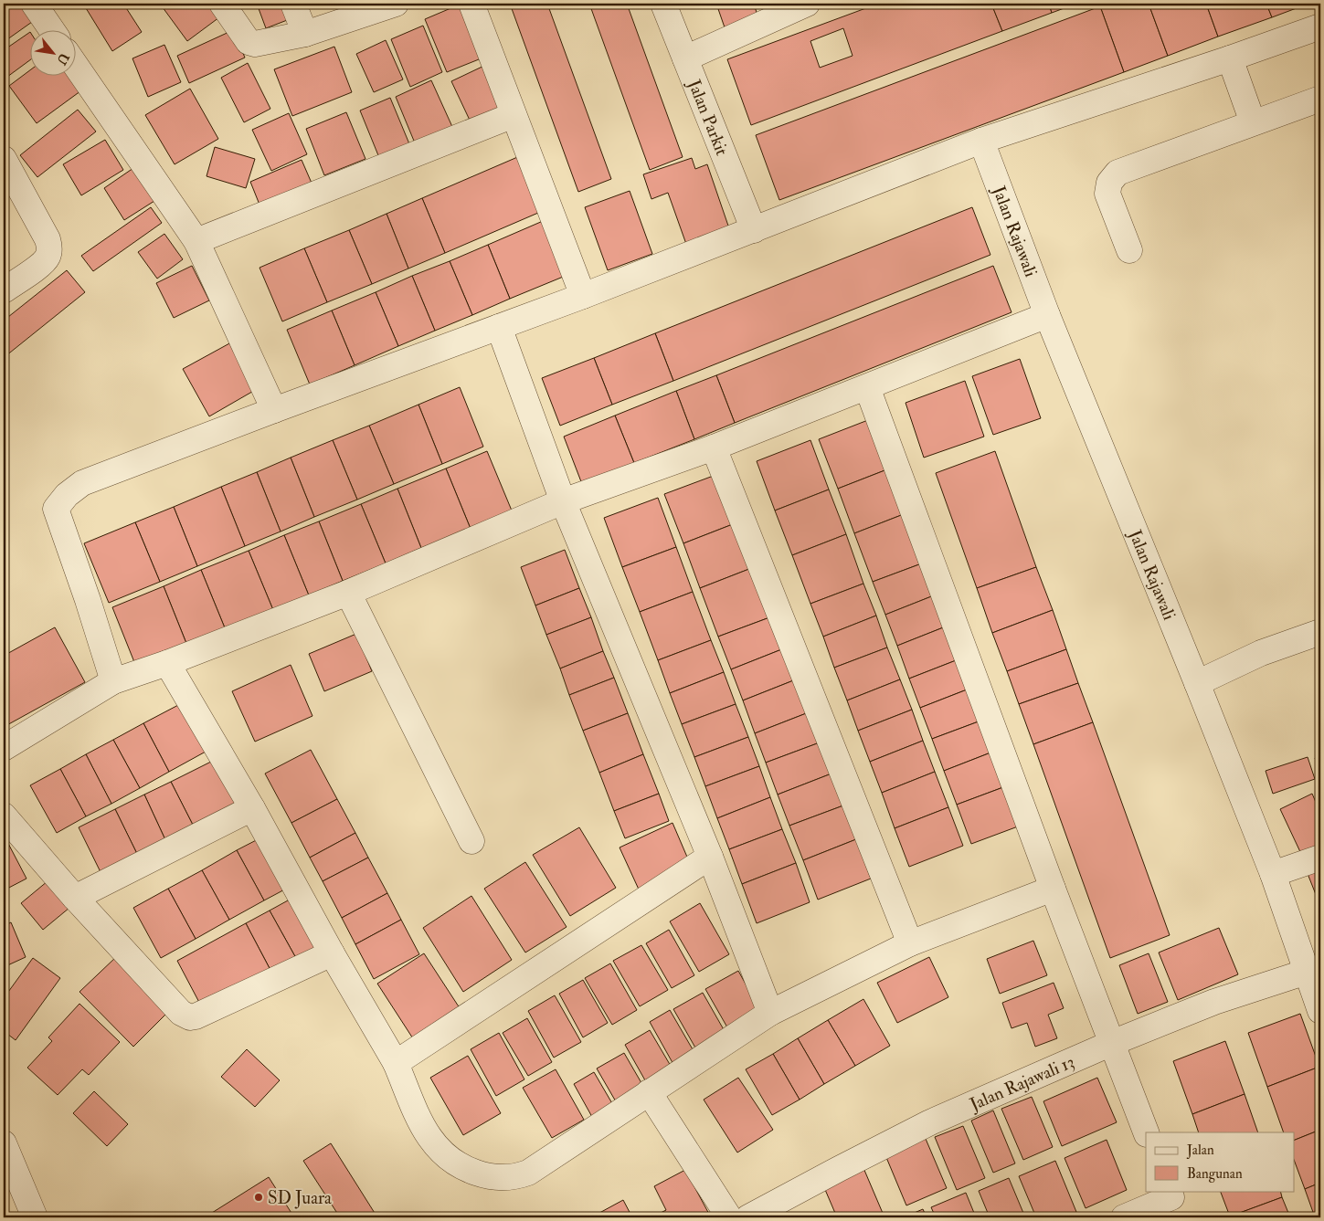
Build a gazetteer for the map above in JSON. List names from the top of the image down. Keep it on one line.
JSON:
{"streets":{"street":["Jalan Parkit","Jalan Rajawali","Jalan Rajawali 13"]},"crossings":[["Jalan Rajawali","Jalan Rajawali 13"]],"places":["SD Juara"],"legend":["Jalan","Bangunan"],"north":"bottom right"}
